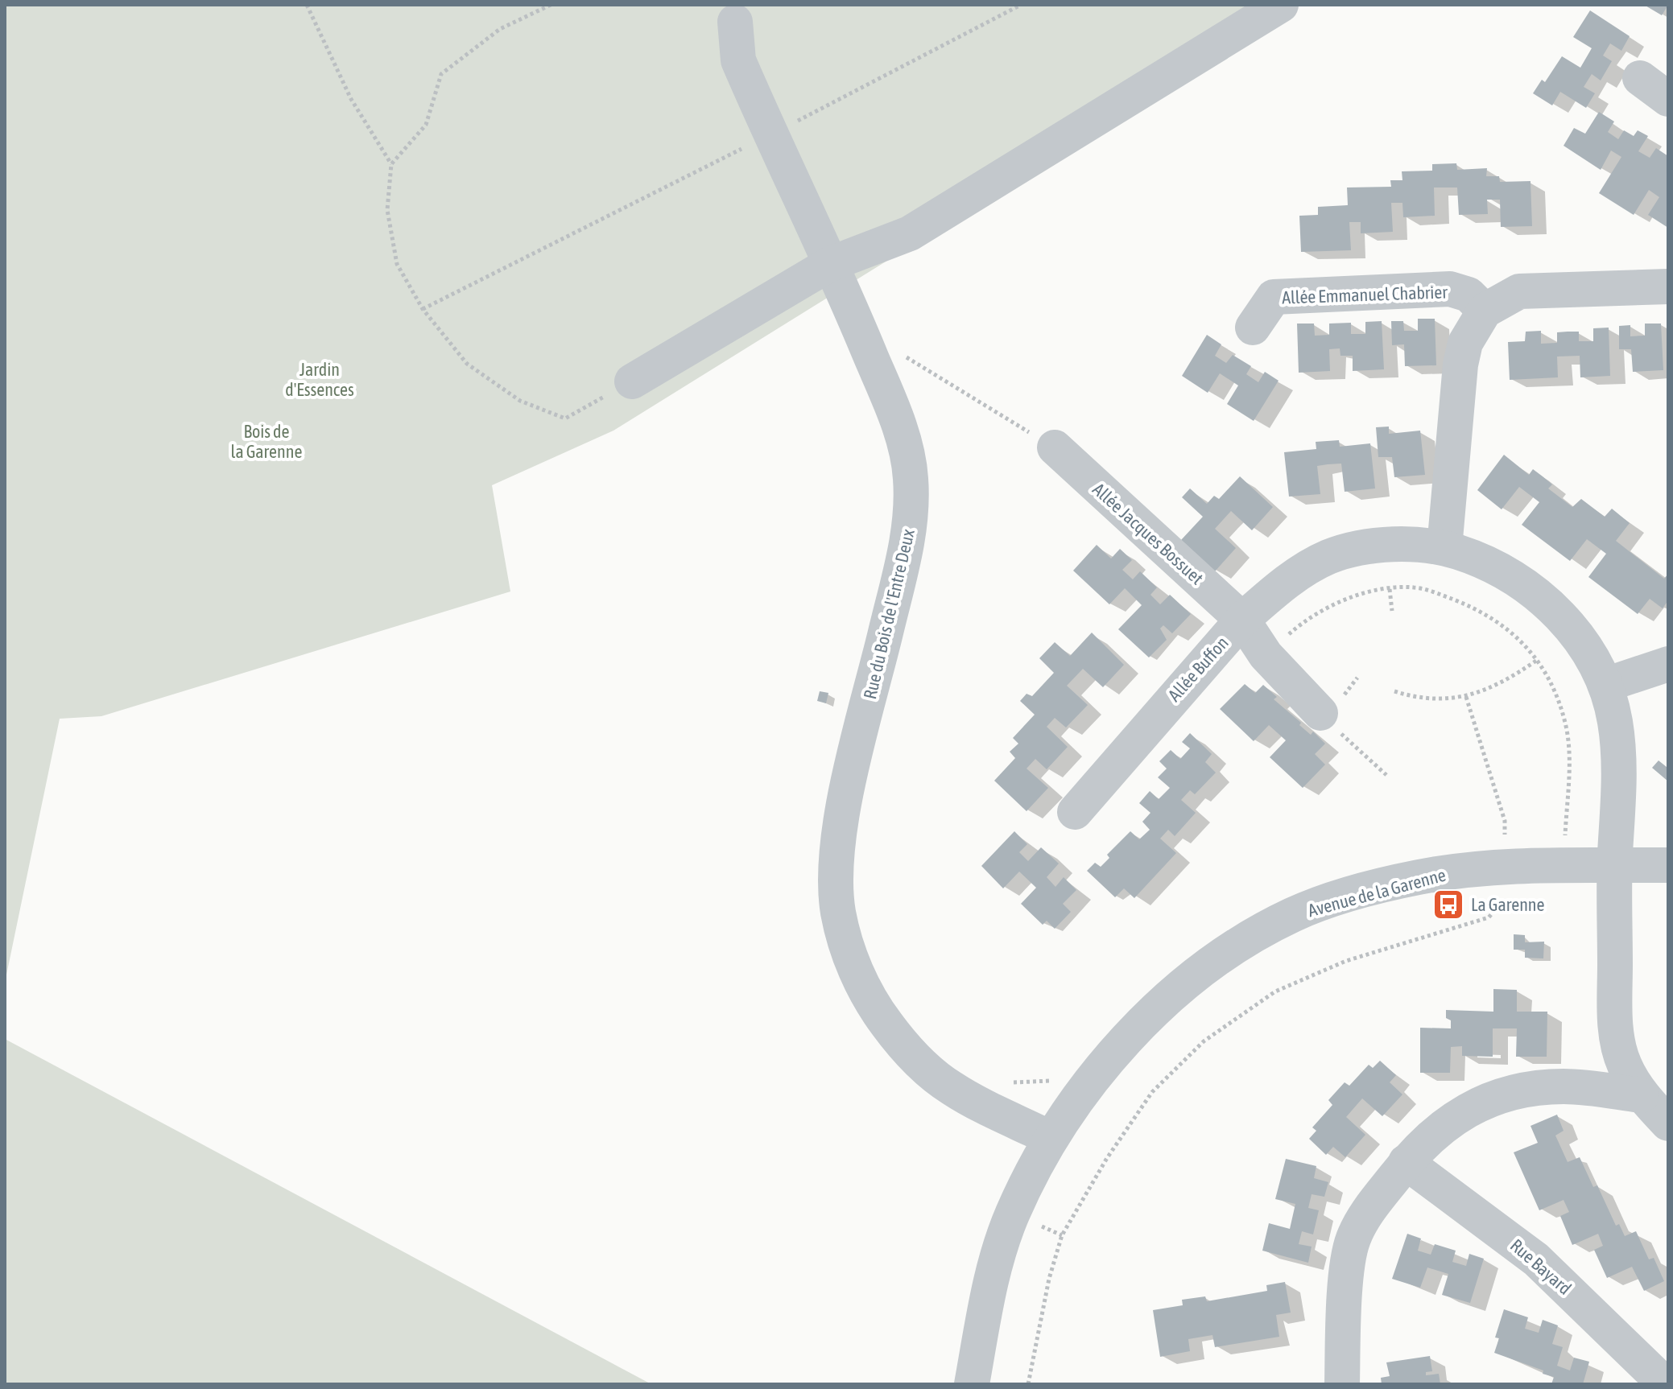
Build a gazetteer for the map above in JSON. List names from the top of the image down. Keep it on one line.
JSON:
{"streets":{"street":["Allée Emmanuel Chabrier","Allée Jacques Bossuet","Rue du Bois de l'Entre Deux","Allée Buffon","Avenue de la Garenne","Rue Bayard"]},"crossings":[["Allée Jacques Bossuet","Allée Buffon"],["Rue du Bois de l'Entre Deux","Avenue de la Garenne"]],"parks":["Jardin d'Essences","Bois de la Garenne"],"places":{"bus stop":["La Garenne"]}}
